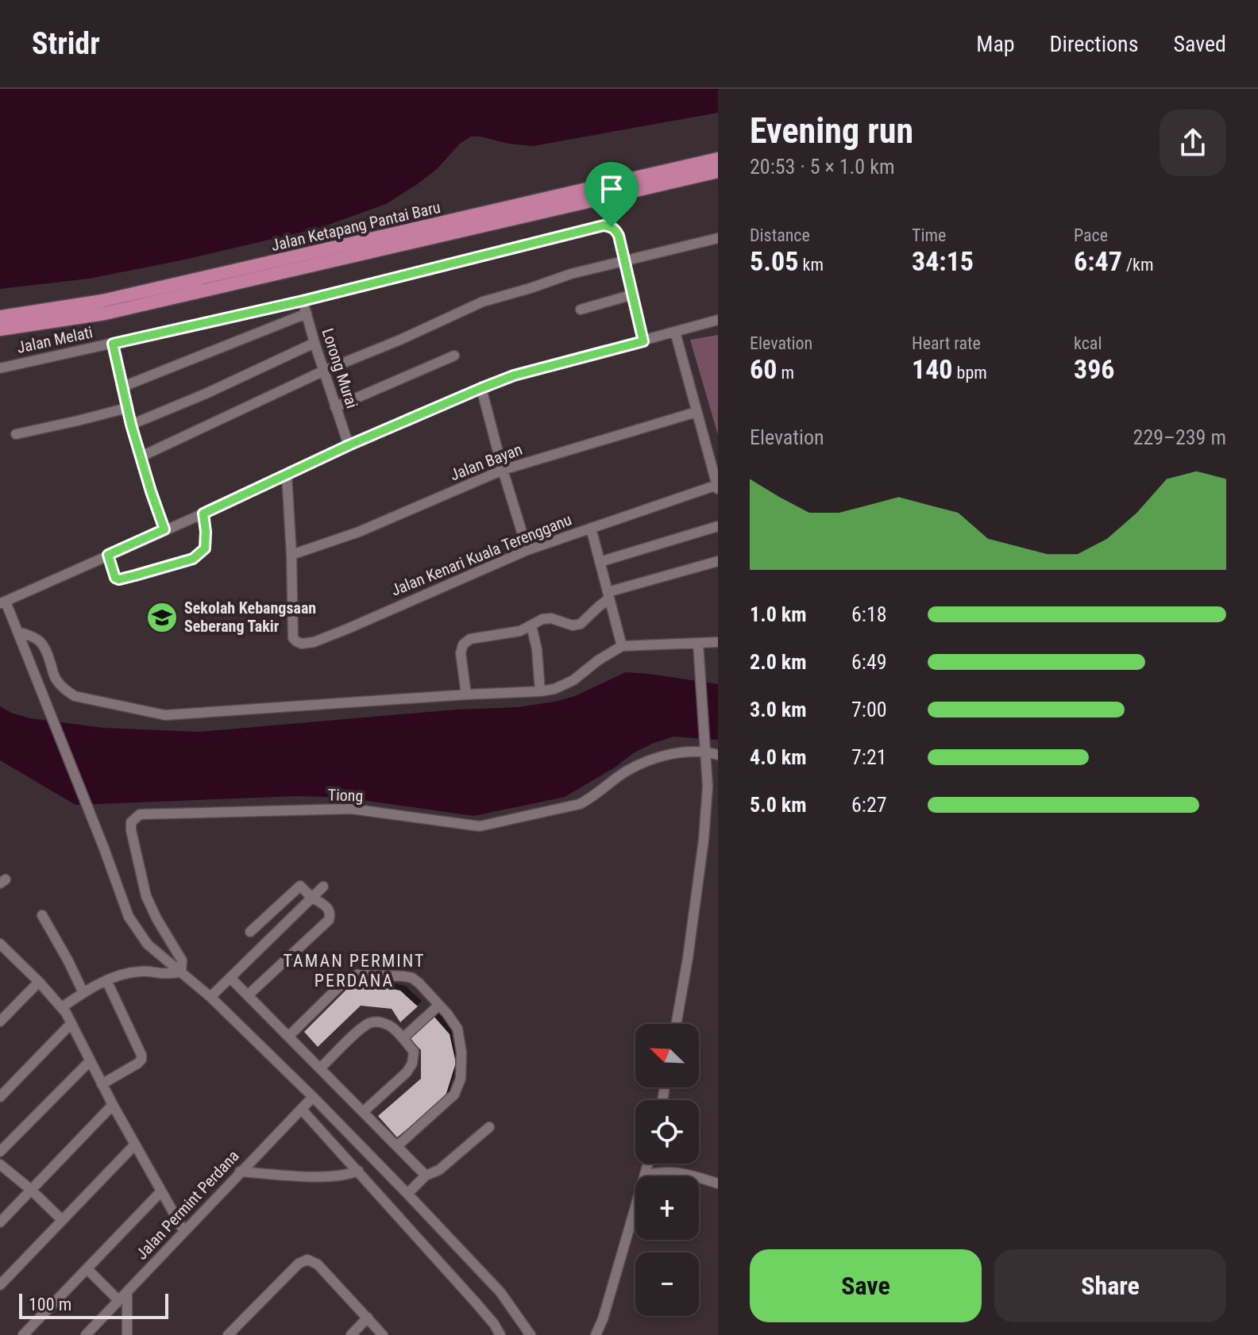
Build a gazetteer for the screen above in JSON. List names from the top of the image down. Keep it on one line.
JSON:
{"streets":{"main road":["Jalan Ketapang Pantai Baru"],"street":["Jalan Melati","Lorong Murai","Jalan Bayan","Jalan Kenari Kuala Terengganu","Tiong","Jalan Permint Perdana"]},"crossings":[["Jalan Melati","Lorong Murai"],["Jalan Bayan","Jalan Kenari Kuala Terengganu"]],"districts":["TAMAN PERMINT PERDANA"],"places":{"school or university":["Sekolah Kebangsaan Seberang Takir"]},"scale_bar":"100 m","north":"top left","page":{"header":"Stridr","nav":["Map","Directions","Saved"],"heading":["Evening run","20:53 · 5 × 1.0 km"],"stats":[["Distance","5.05 km"],["Time","34:15"],["Pace","6:47 /km"],["Elevation","60 m"],["Heart rate","140 bpm"],["kcal","396"]],"chart":["Elevation","229–239 m"],"list":[{"name":"1.0 km","note":"6:18"},{"name":"2.0 km","note":"6:49"},{"name":"3.0 km","note":"7:00"},{"name":"4.0 km","note":"7:21"},{"name":"5.0 km","note":"6:27"}],"map_buttons":["+","−"],"buttons":["Save","Share"],"scale":"100 m"}}
